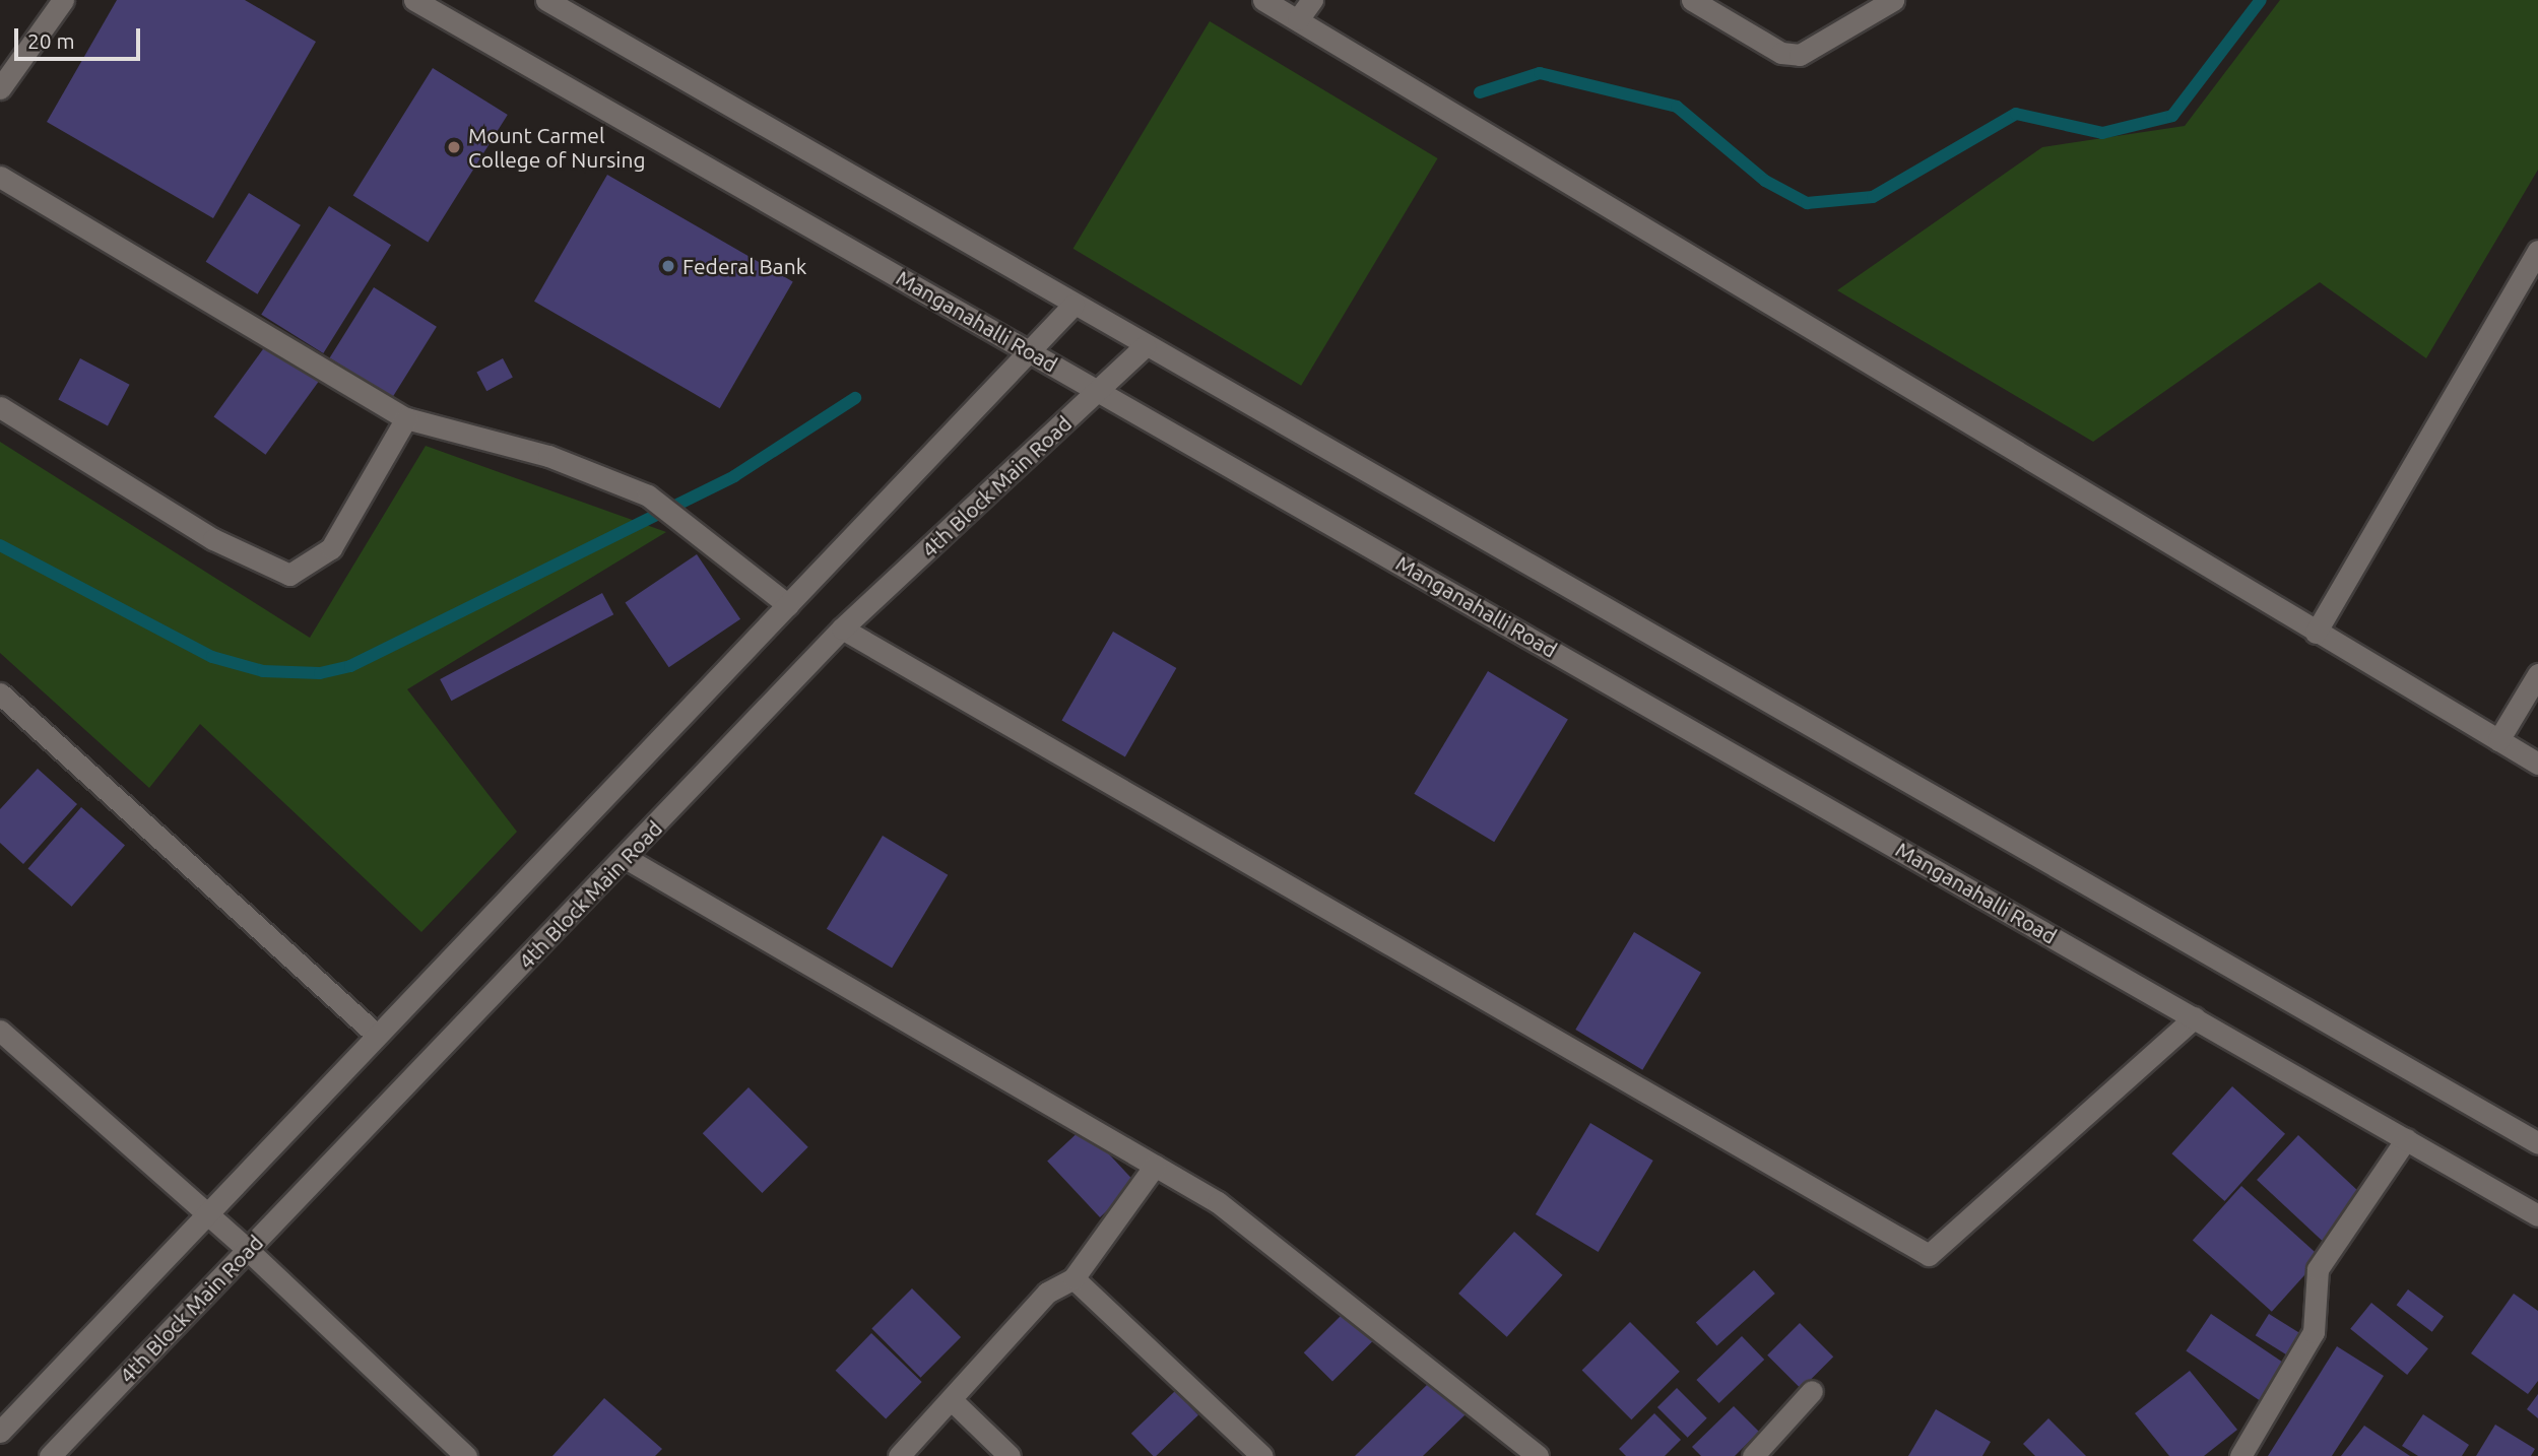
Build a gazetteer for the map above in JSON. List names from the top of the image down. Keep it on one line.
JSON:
{"streets":{"street":["Manganahalli Road","4th Block Main Road"]},"crossings":[["Manganahalli Road","4th Block Main Road"]],"places":["Mount Carmel College of Nursing","Federal Bank"],"scale_bar":"20 m"}
